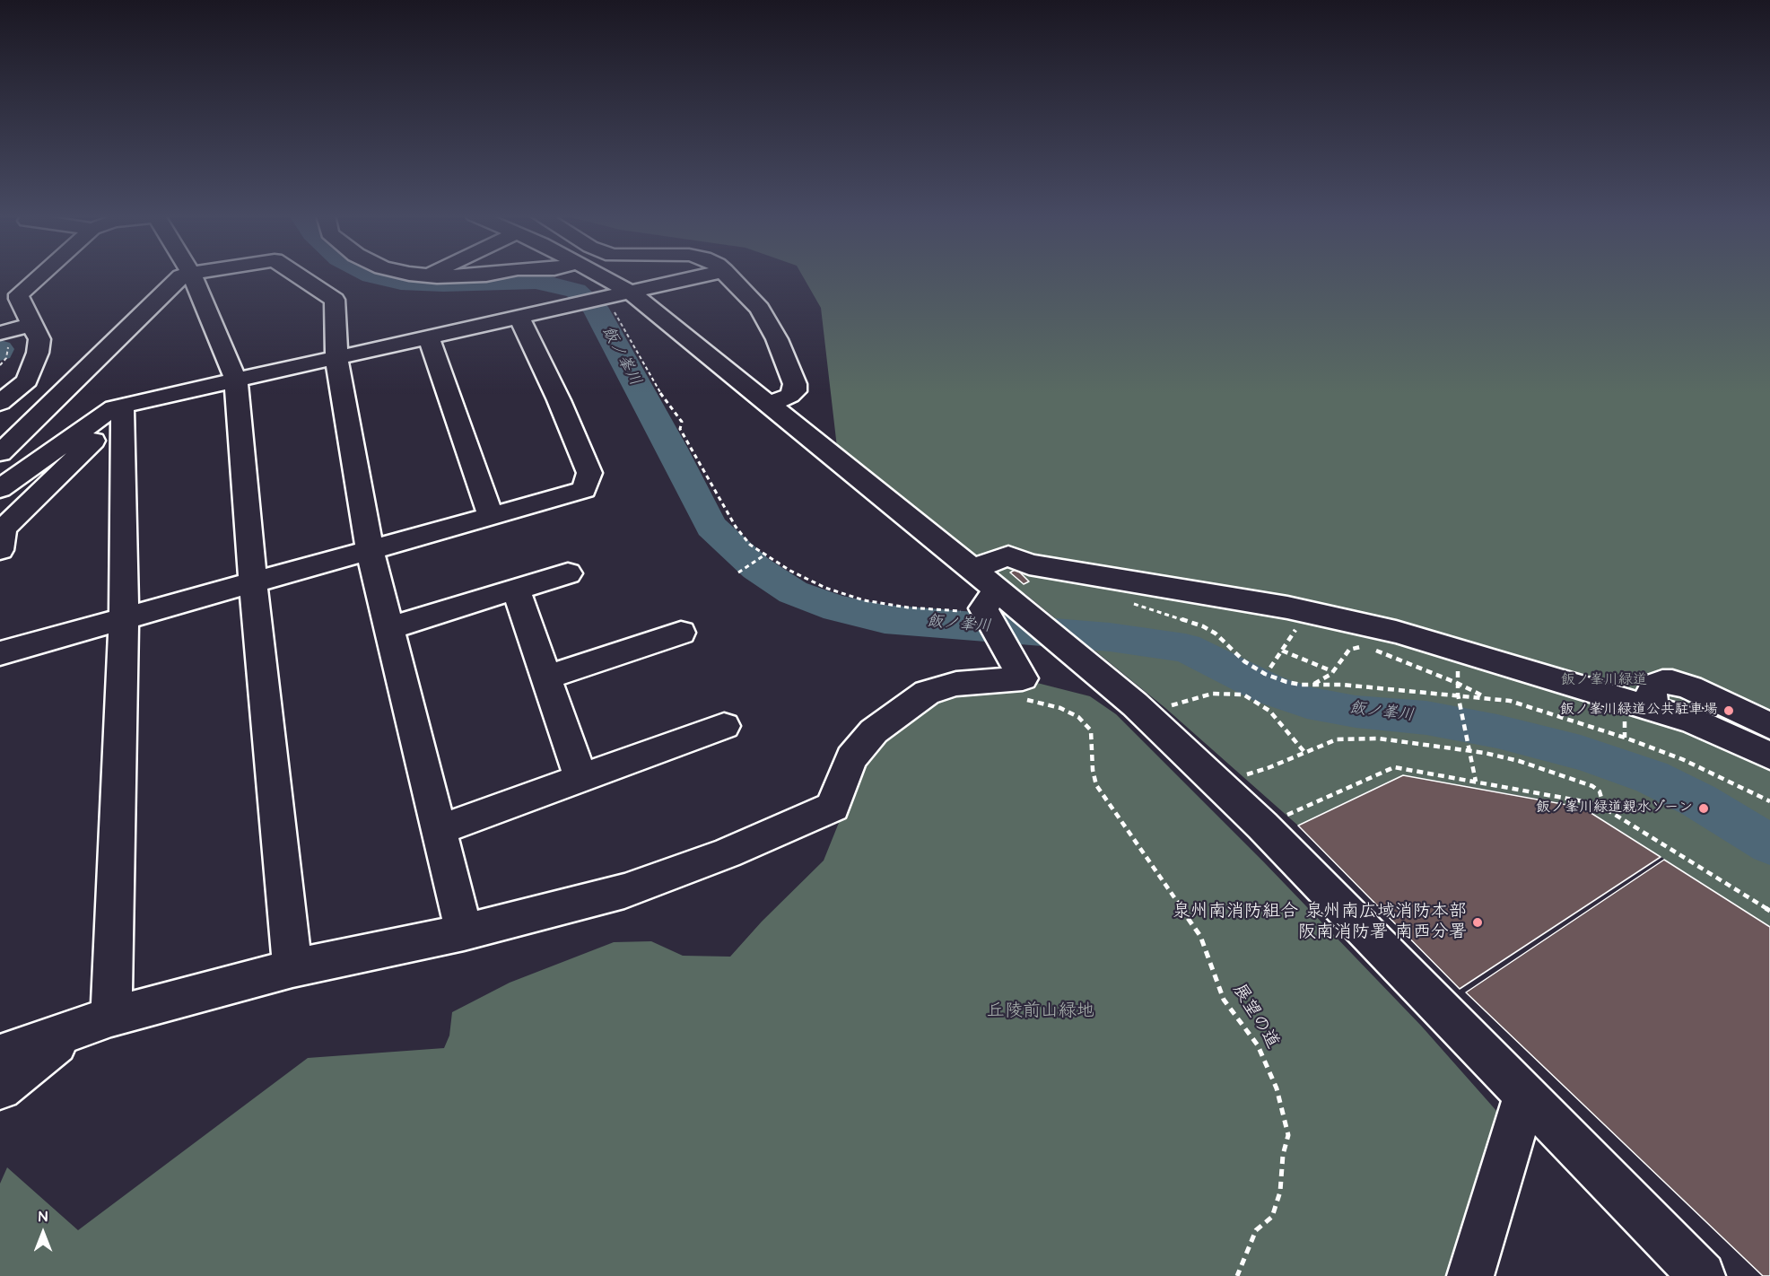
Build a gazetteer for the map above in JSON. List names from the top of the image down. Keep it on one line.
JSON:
{"streets":{"path":["展望の道"]},"water":["飯ノ峯川"],"parks":["飯ノ峯川緑道","丘陵前山緑地"],"places":["飯ノ峯川緑道公共駐車場","飯ノ峯川緑道親水ゾーン","泉州南消防組合 泉州南広域消防本部 阪南消防署 南西分署"],"north":"top"}
